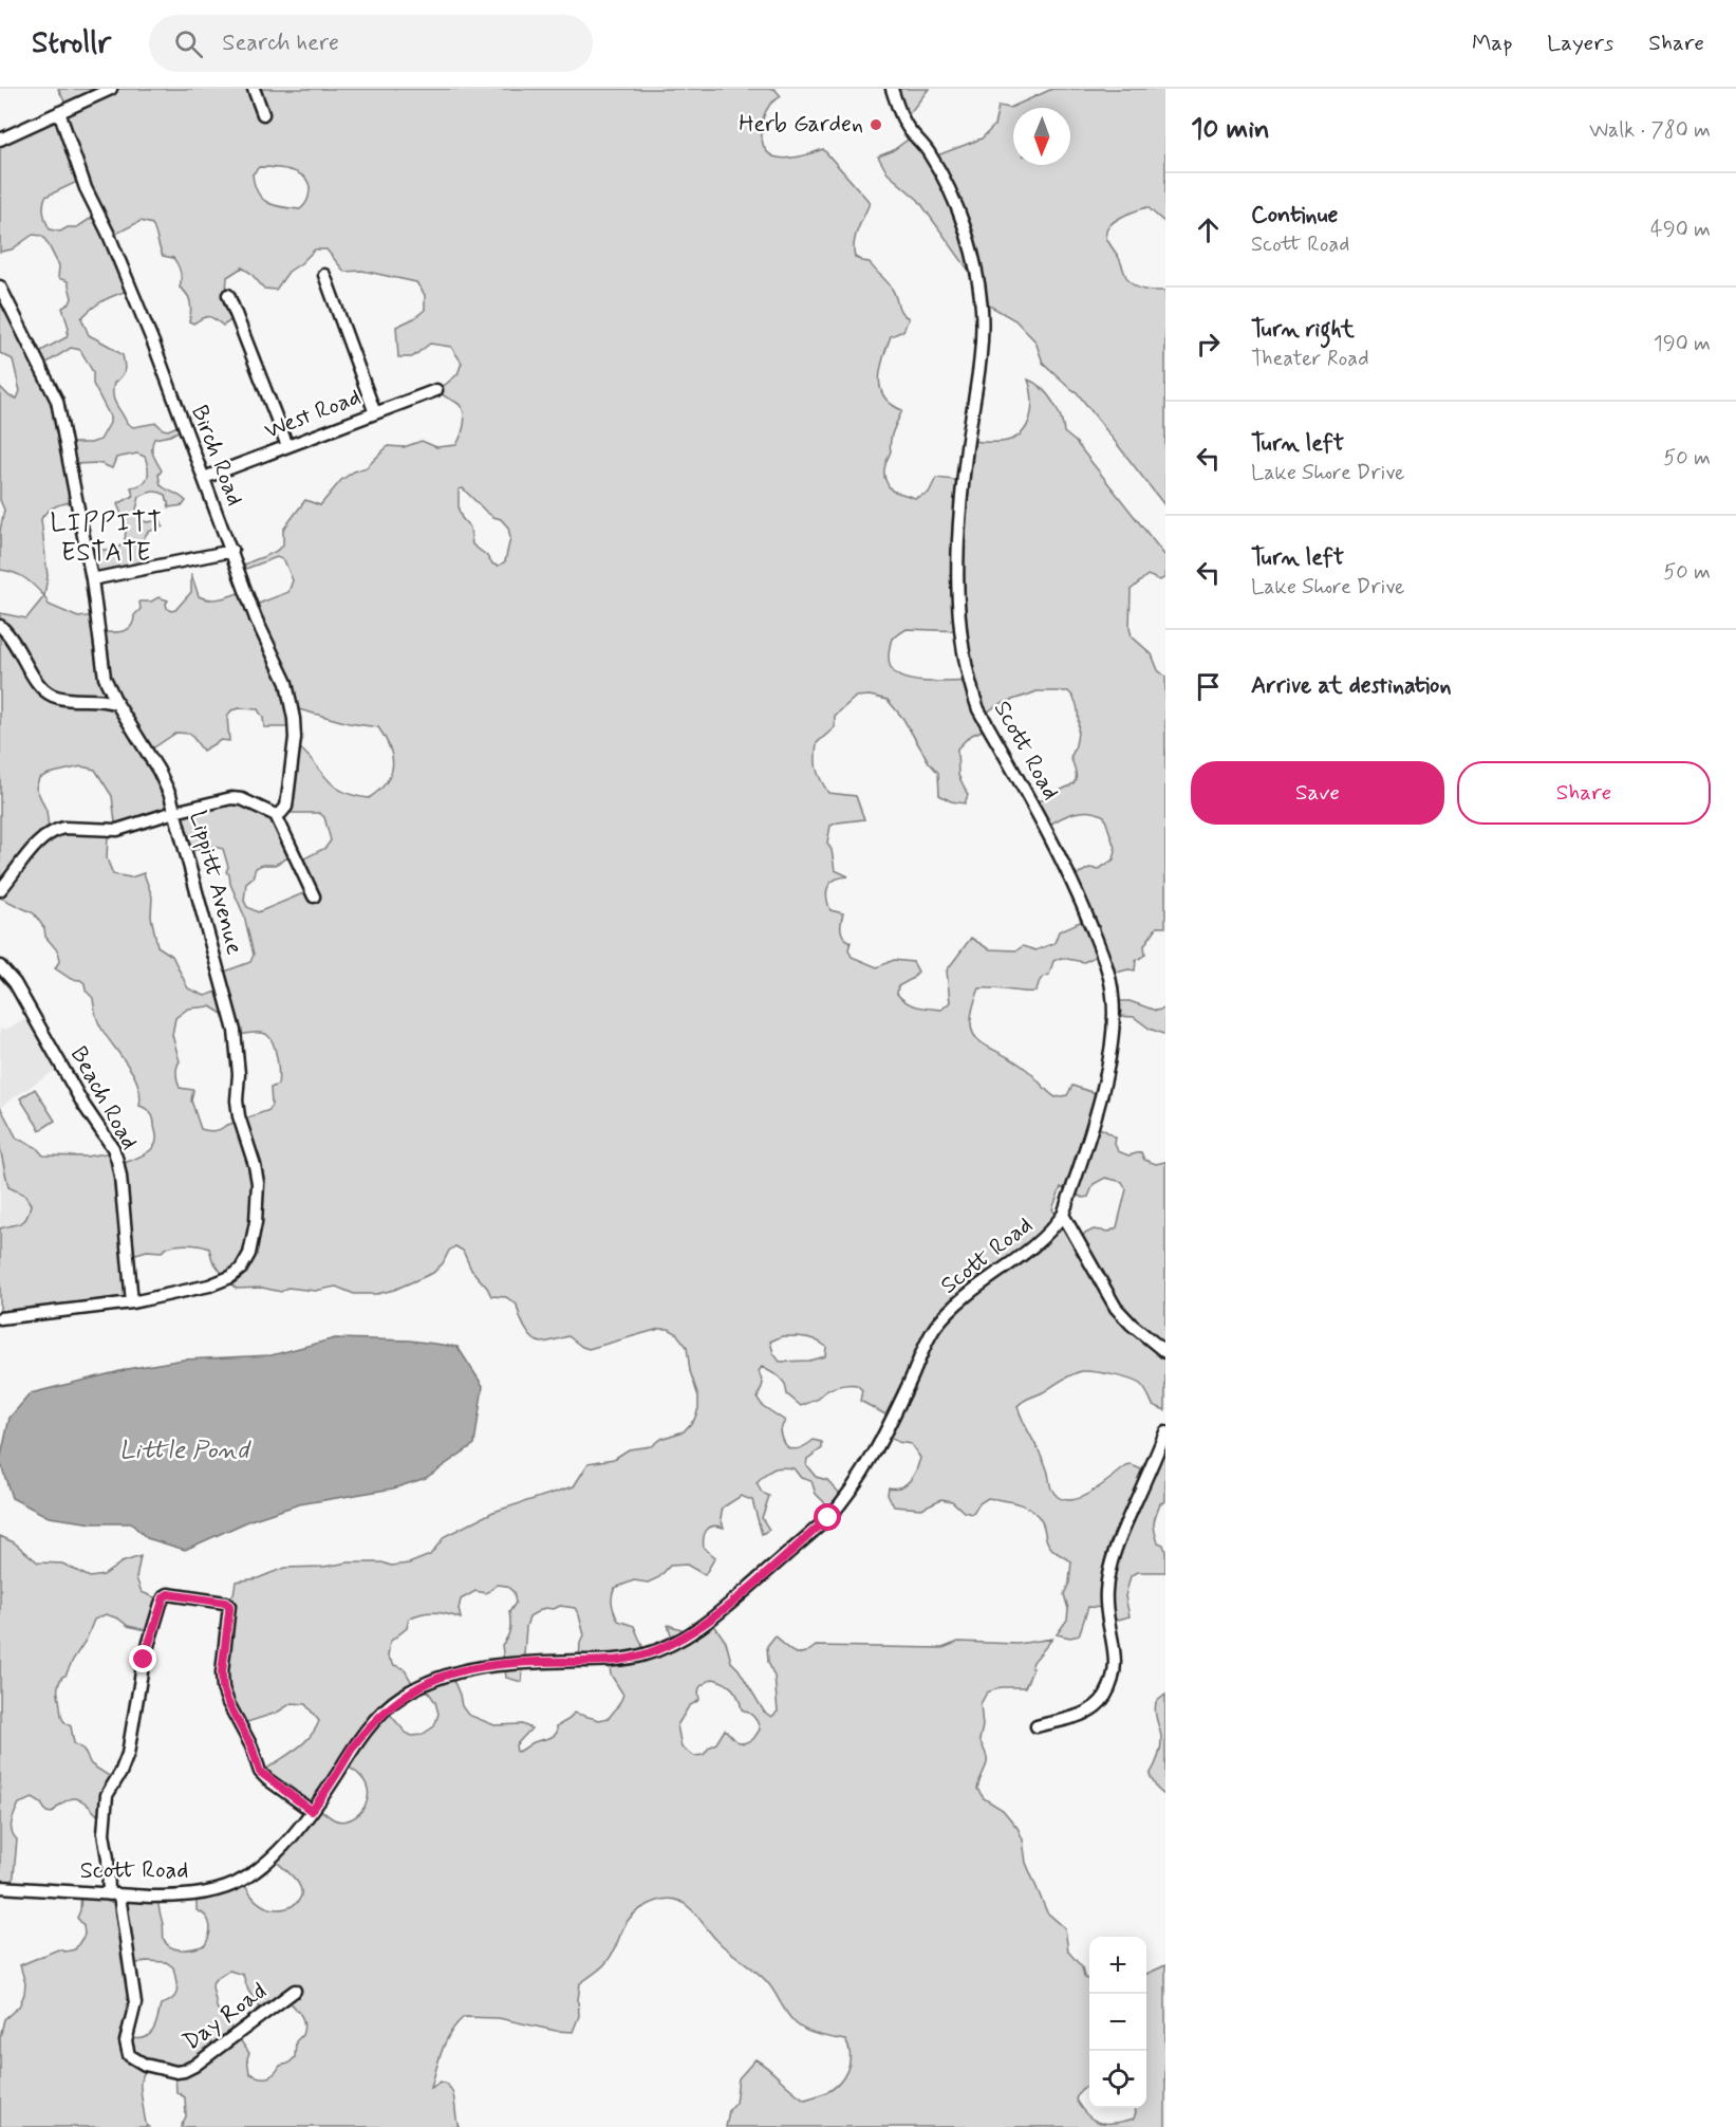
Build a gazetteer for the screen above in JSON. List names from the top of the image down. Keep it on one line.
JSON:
{"streets":{"street":["West Road","Birch Road","Scott Road","Lippitt Avenue","Beach Road","Day Road"]},"crossings":[["West Road","Birch Road"],["Scott Road","Day Road"],["Lippitt Avenue","Beach Road"]],"districts":["LIPPITT ESTATE"],"water":["Little Pond"],"places":["Herb Garden"],"north":"bottom","page":{"header":"Strollr","search":"Search here","nav":["Map","Layers","Share"],"heading":["10 min","Walk · 780 m"],"list":[["Continue","Scott Road","490 m"],["Turn right","Theater Road","190 m"],["Turn left","Lake Shore Drive","50 m"],["Turn left","Lake Shore Drive","50 m"],"Arrive at destination"],"buttons":["Save","Share"],"map_buttons":["+","−"]}}
